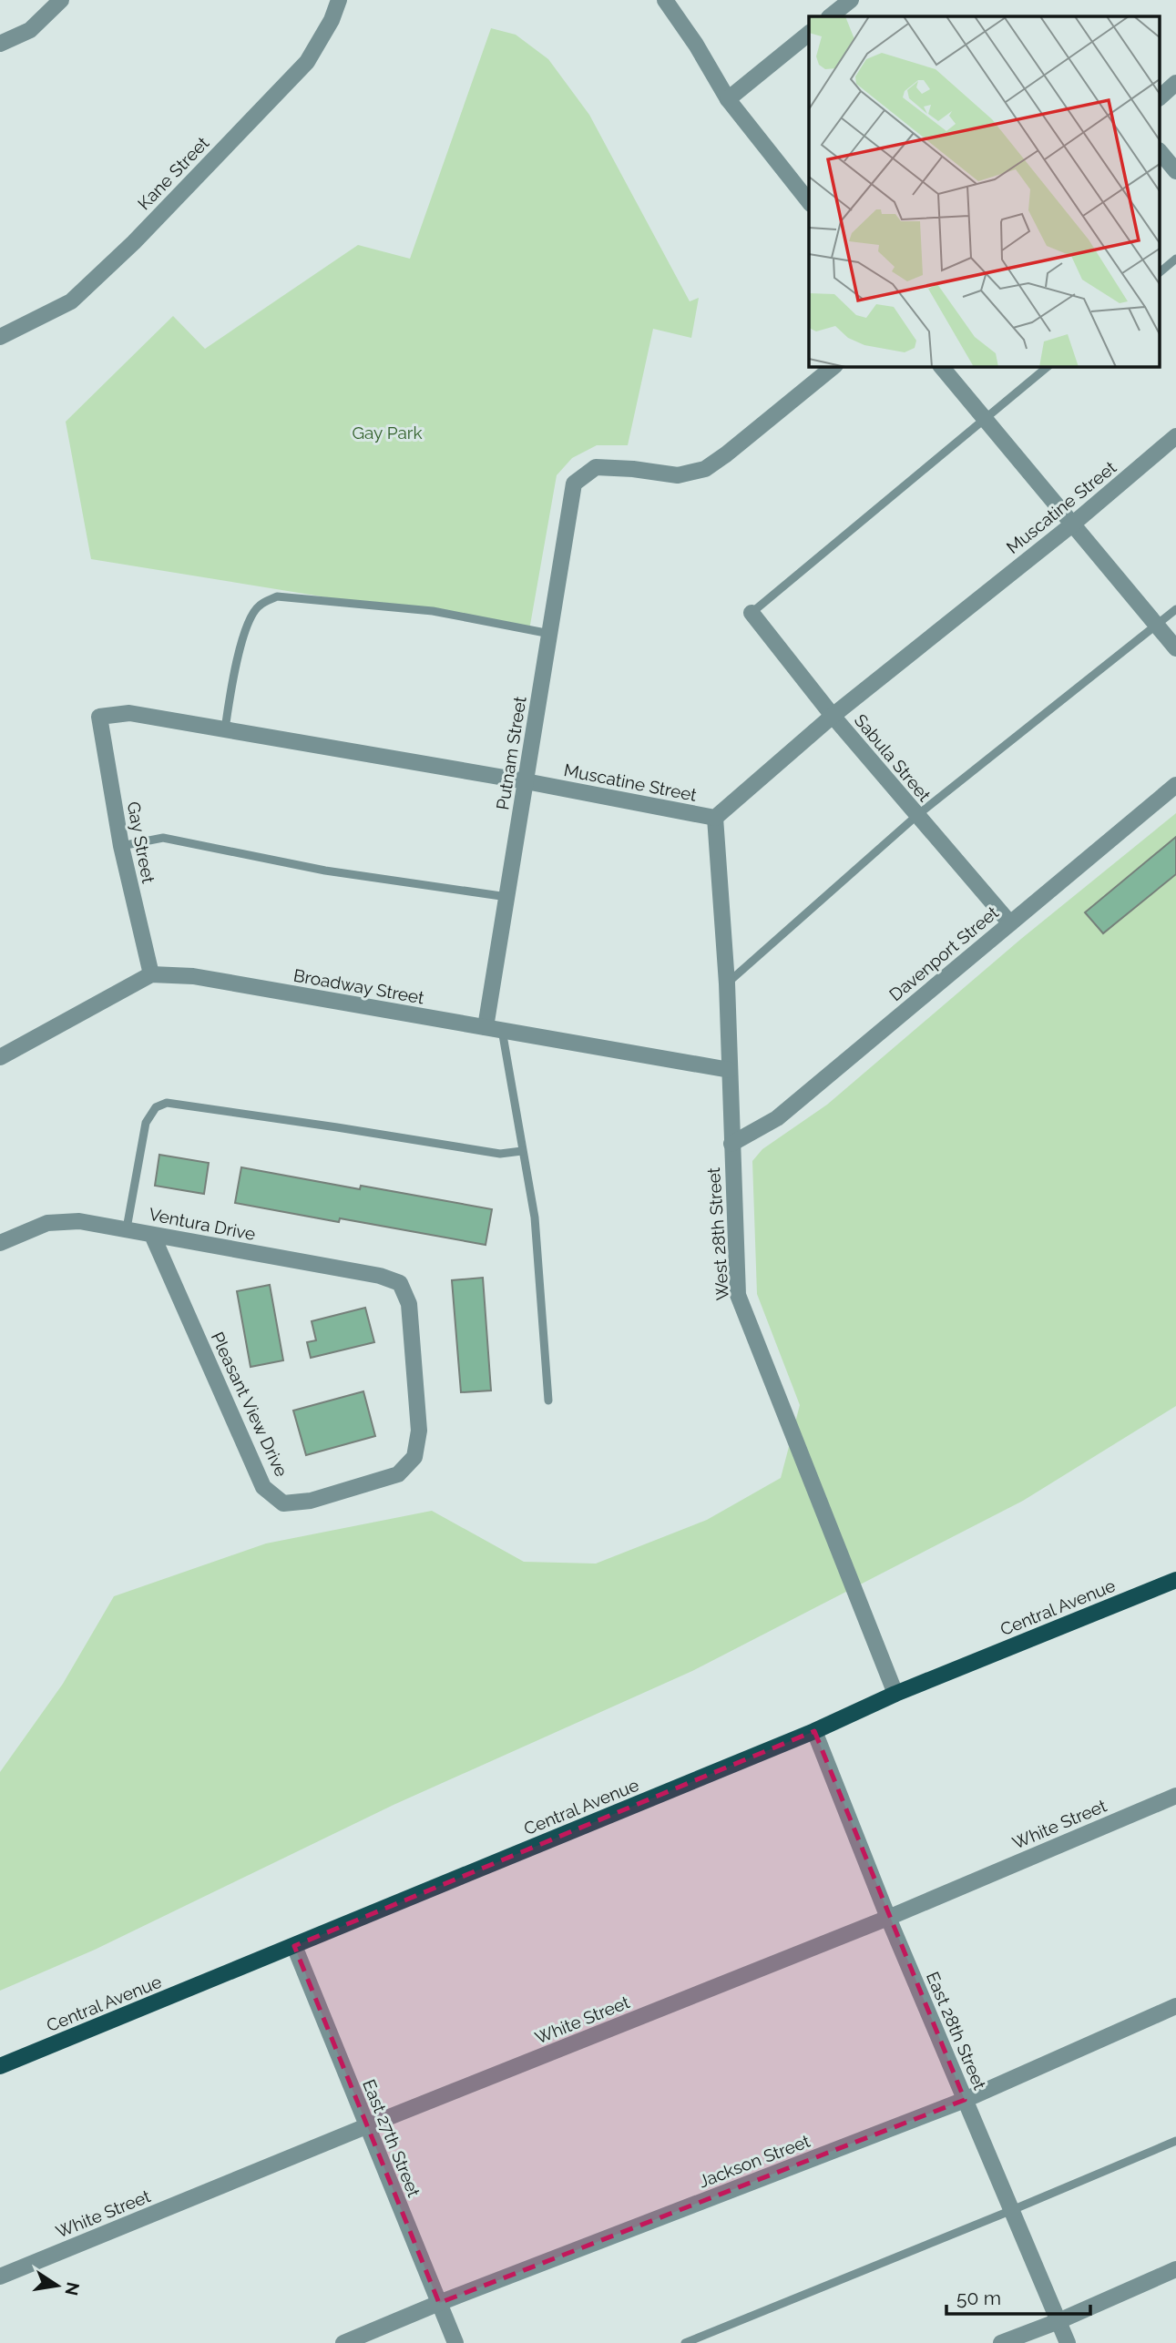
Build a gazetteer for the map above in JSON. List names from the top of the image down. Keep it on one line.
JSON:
{"streets":{"main road":["Central Avenue"],"street":["Kane Street","Muscatine Street","Putnam Street","Sabula Street","Gay Street","Davenport Street","Broadway Street","Ventura Drive","West 28th Street","Pleasant View Drive","White Street","East 28th Street","East 27th Street","Jackson Street"]},"crossings":[["Muscatine Street","Putnam Street"],["Muscatine Street","Sabula Street"],["Muscatine Street","Gay Street"],["Muscatine Street","West 28th Street"],["Putnam Street","Broadway Street"],["Sabula Street","Davenport Street"],["Gay Street","Broadway Street"],["Davenport Street","West 28th Street"],["Broadway Street","West 28th Street"],["Ventura Drive","Pleasant View Drive"],["West 28th Street","Central Avenue"],["Central Avenue","East 28th Street"],["Central Avenue","East 27th Street"],["White Street","East 28th Street"],["White Street","East 27th Street"],["East 28th Street","Jackson Street"],["East 27th Street","Jackson Street"]],"parks":["Gay Park"],"scale_bar":"50 m","north":"right"}
